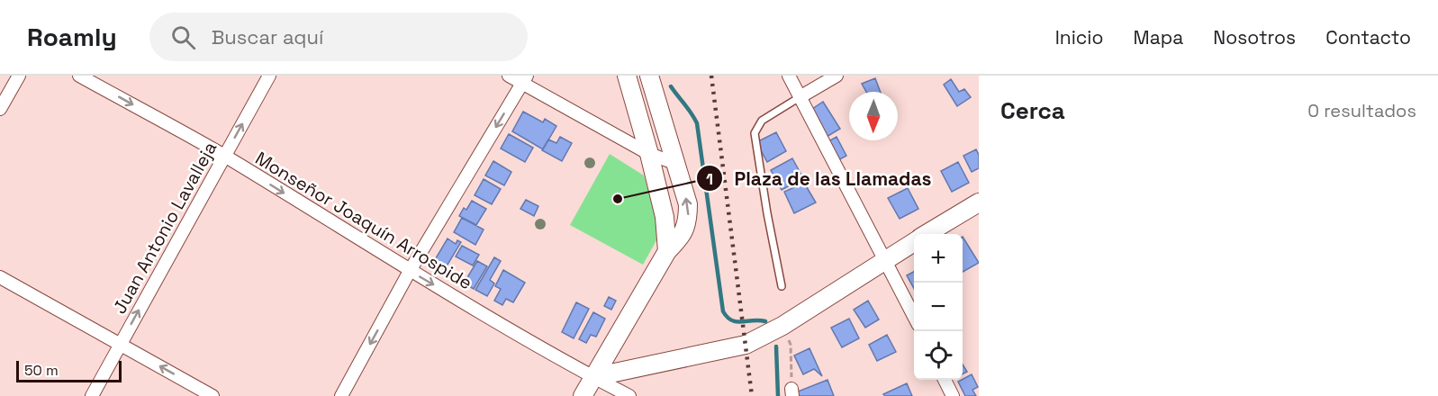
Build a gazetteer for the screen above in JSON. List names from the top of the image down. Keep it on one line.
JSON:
{"streets":{"street":["Monseñor Joaquín Arrospide","Juan Antonio Lavalleja"]},"crossings":[["Monseñor Joaquín Arrospide","Juan Antonio Lavalleja"]],"one_way":["Monseñor Joaquín Arrospide","Juan Antonio Lavalleja"],"places":["Plaza de las Llamadas"],"scale_bar":"50 m","north":"bottom","page":{"header":"Roamly","search":"Buscar aquí","nav":["Inicio","Mapa","Nosotros","Contacto"],"heading":["Cerca","0 resultados"],"map_buttons":["+","−"],"scale":"50 m"}}
